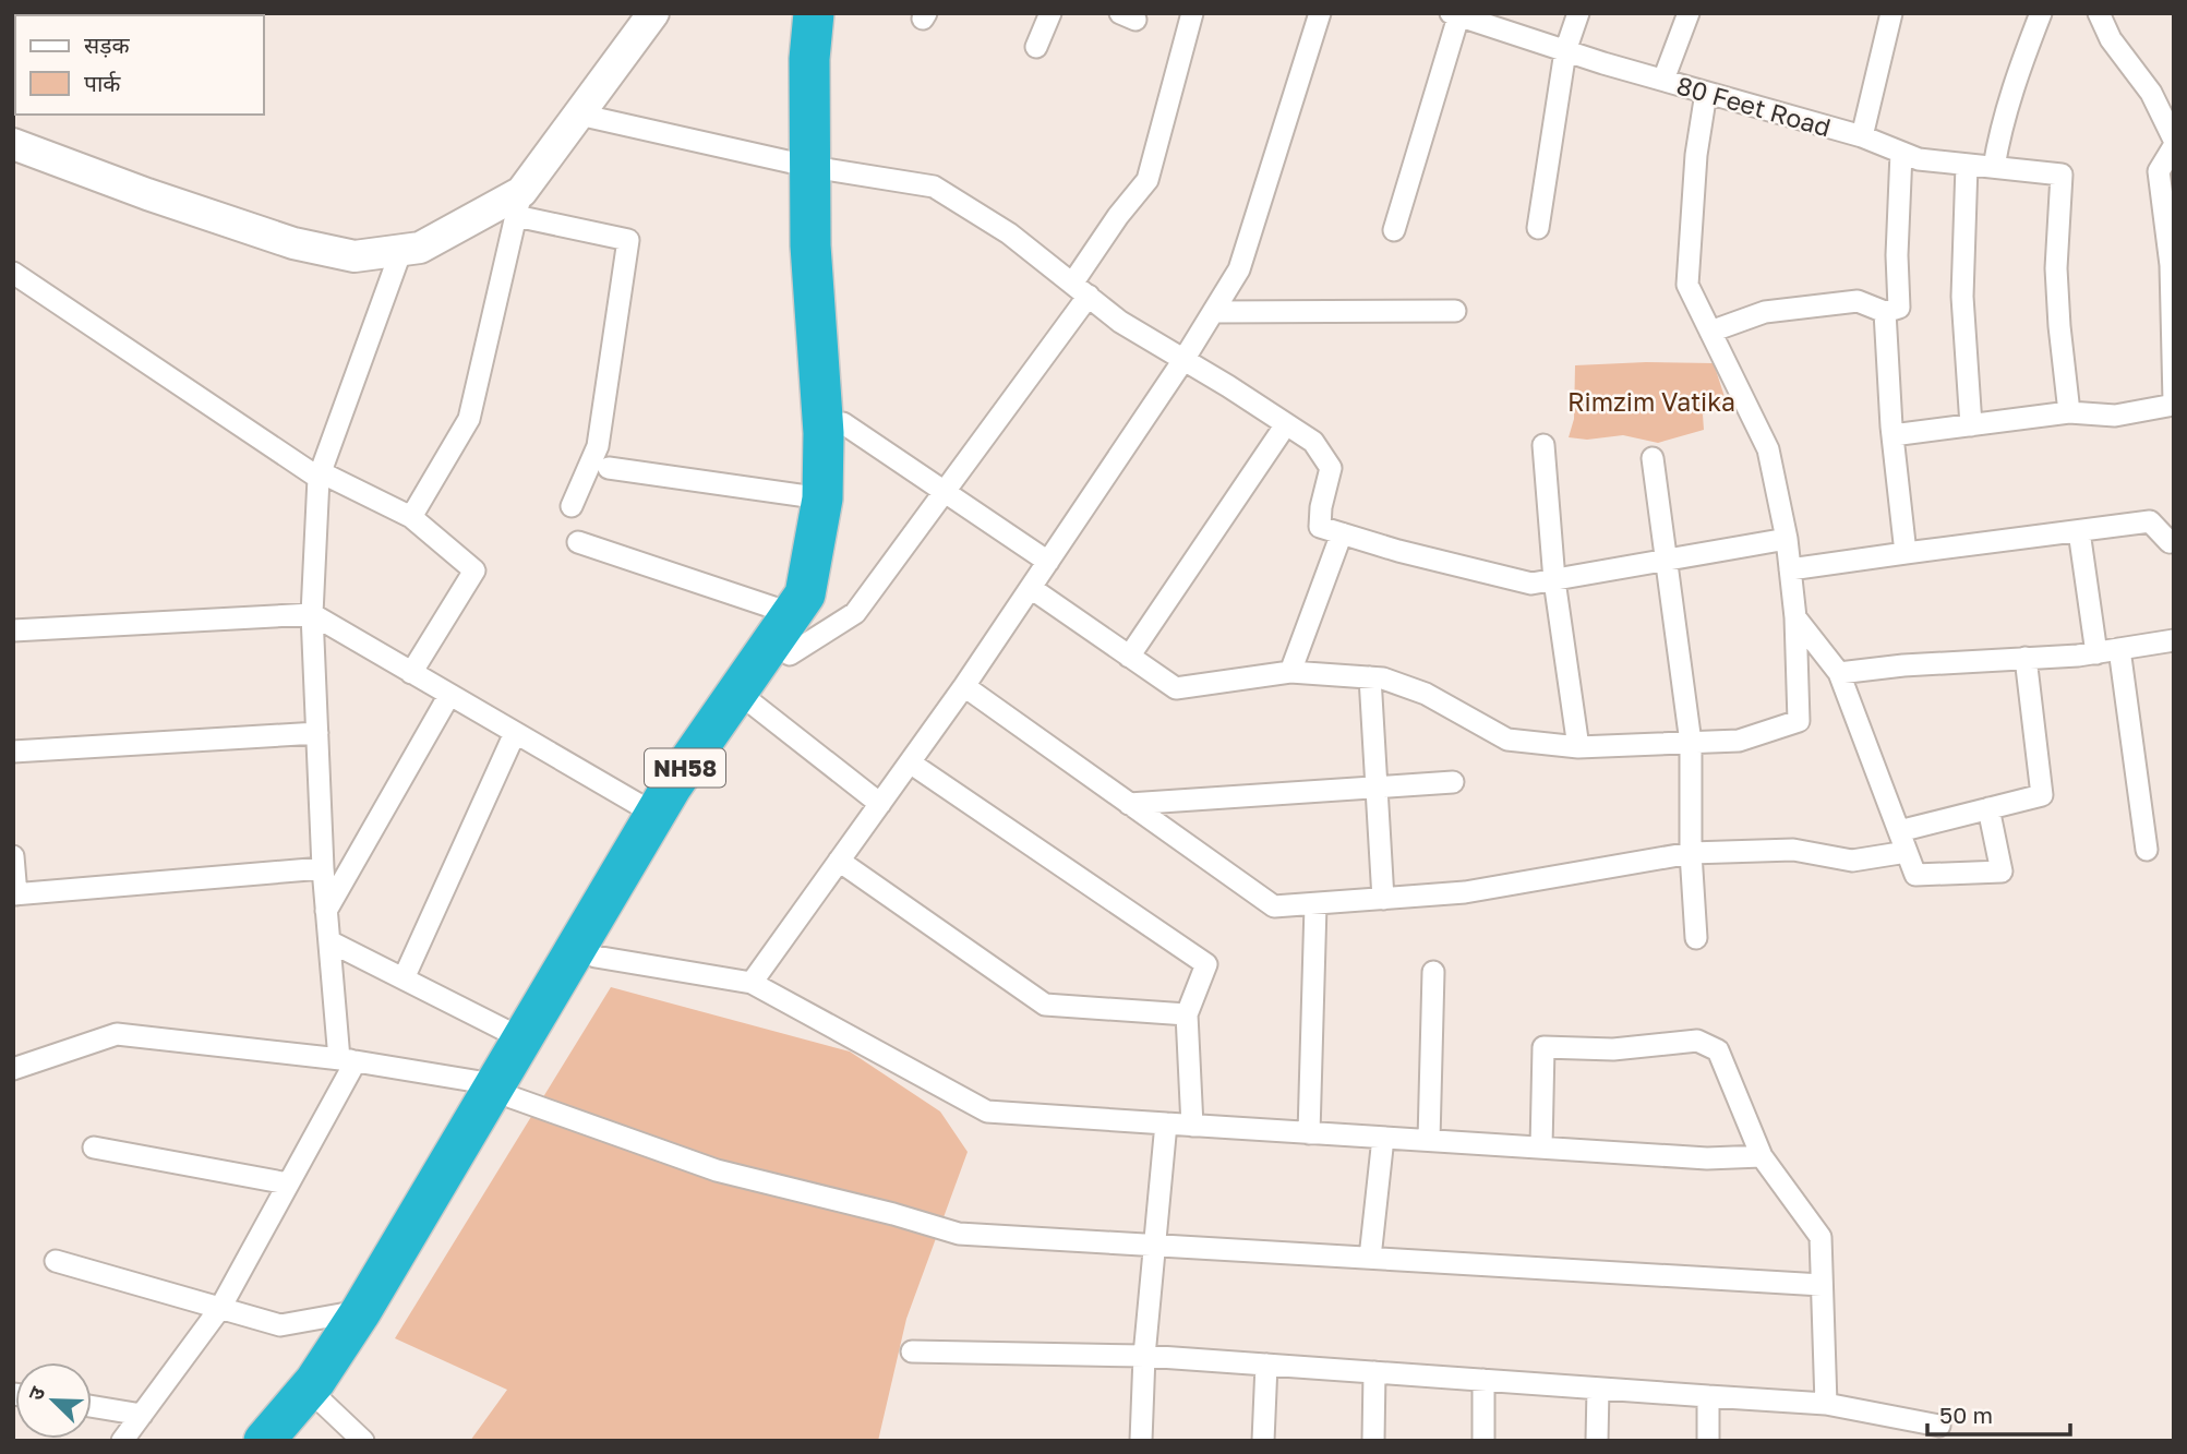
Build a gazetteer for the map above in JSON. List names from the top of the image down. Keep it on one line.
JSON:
{"streets":{"highway":["NH58"],"street":["80 Feet Road"]},"parks":["Rimzim Vatika"],"legend":["सड़क","पार्क"],"scale_bar":"50 m","north":"top left"}
